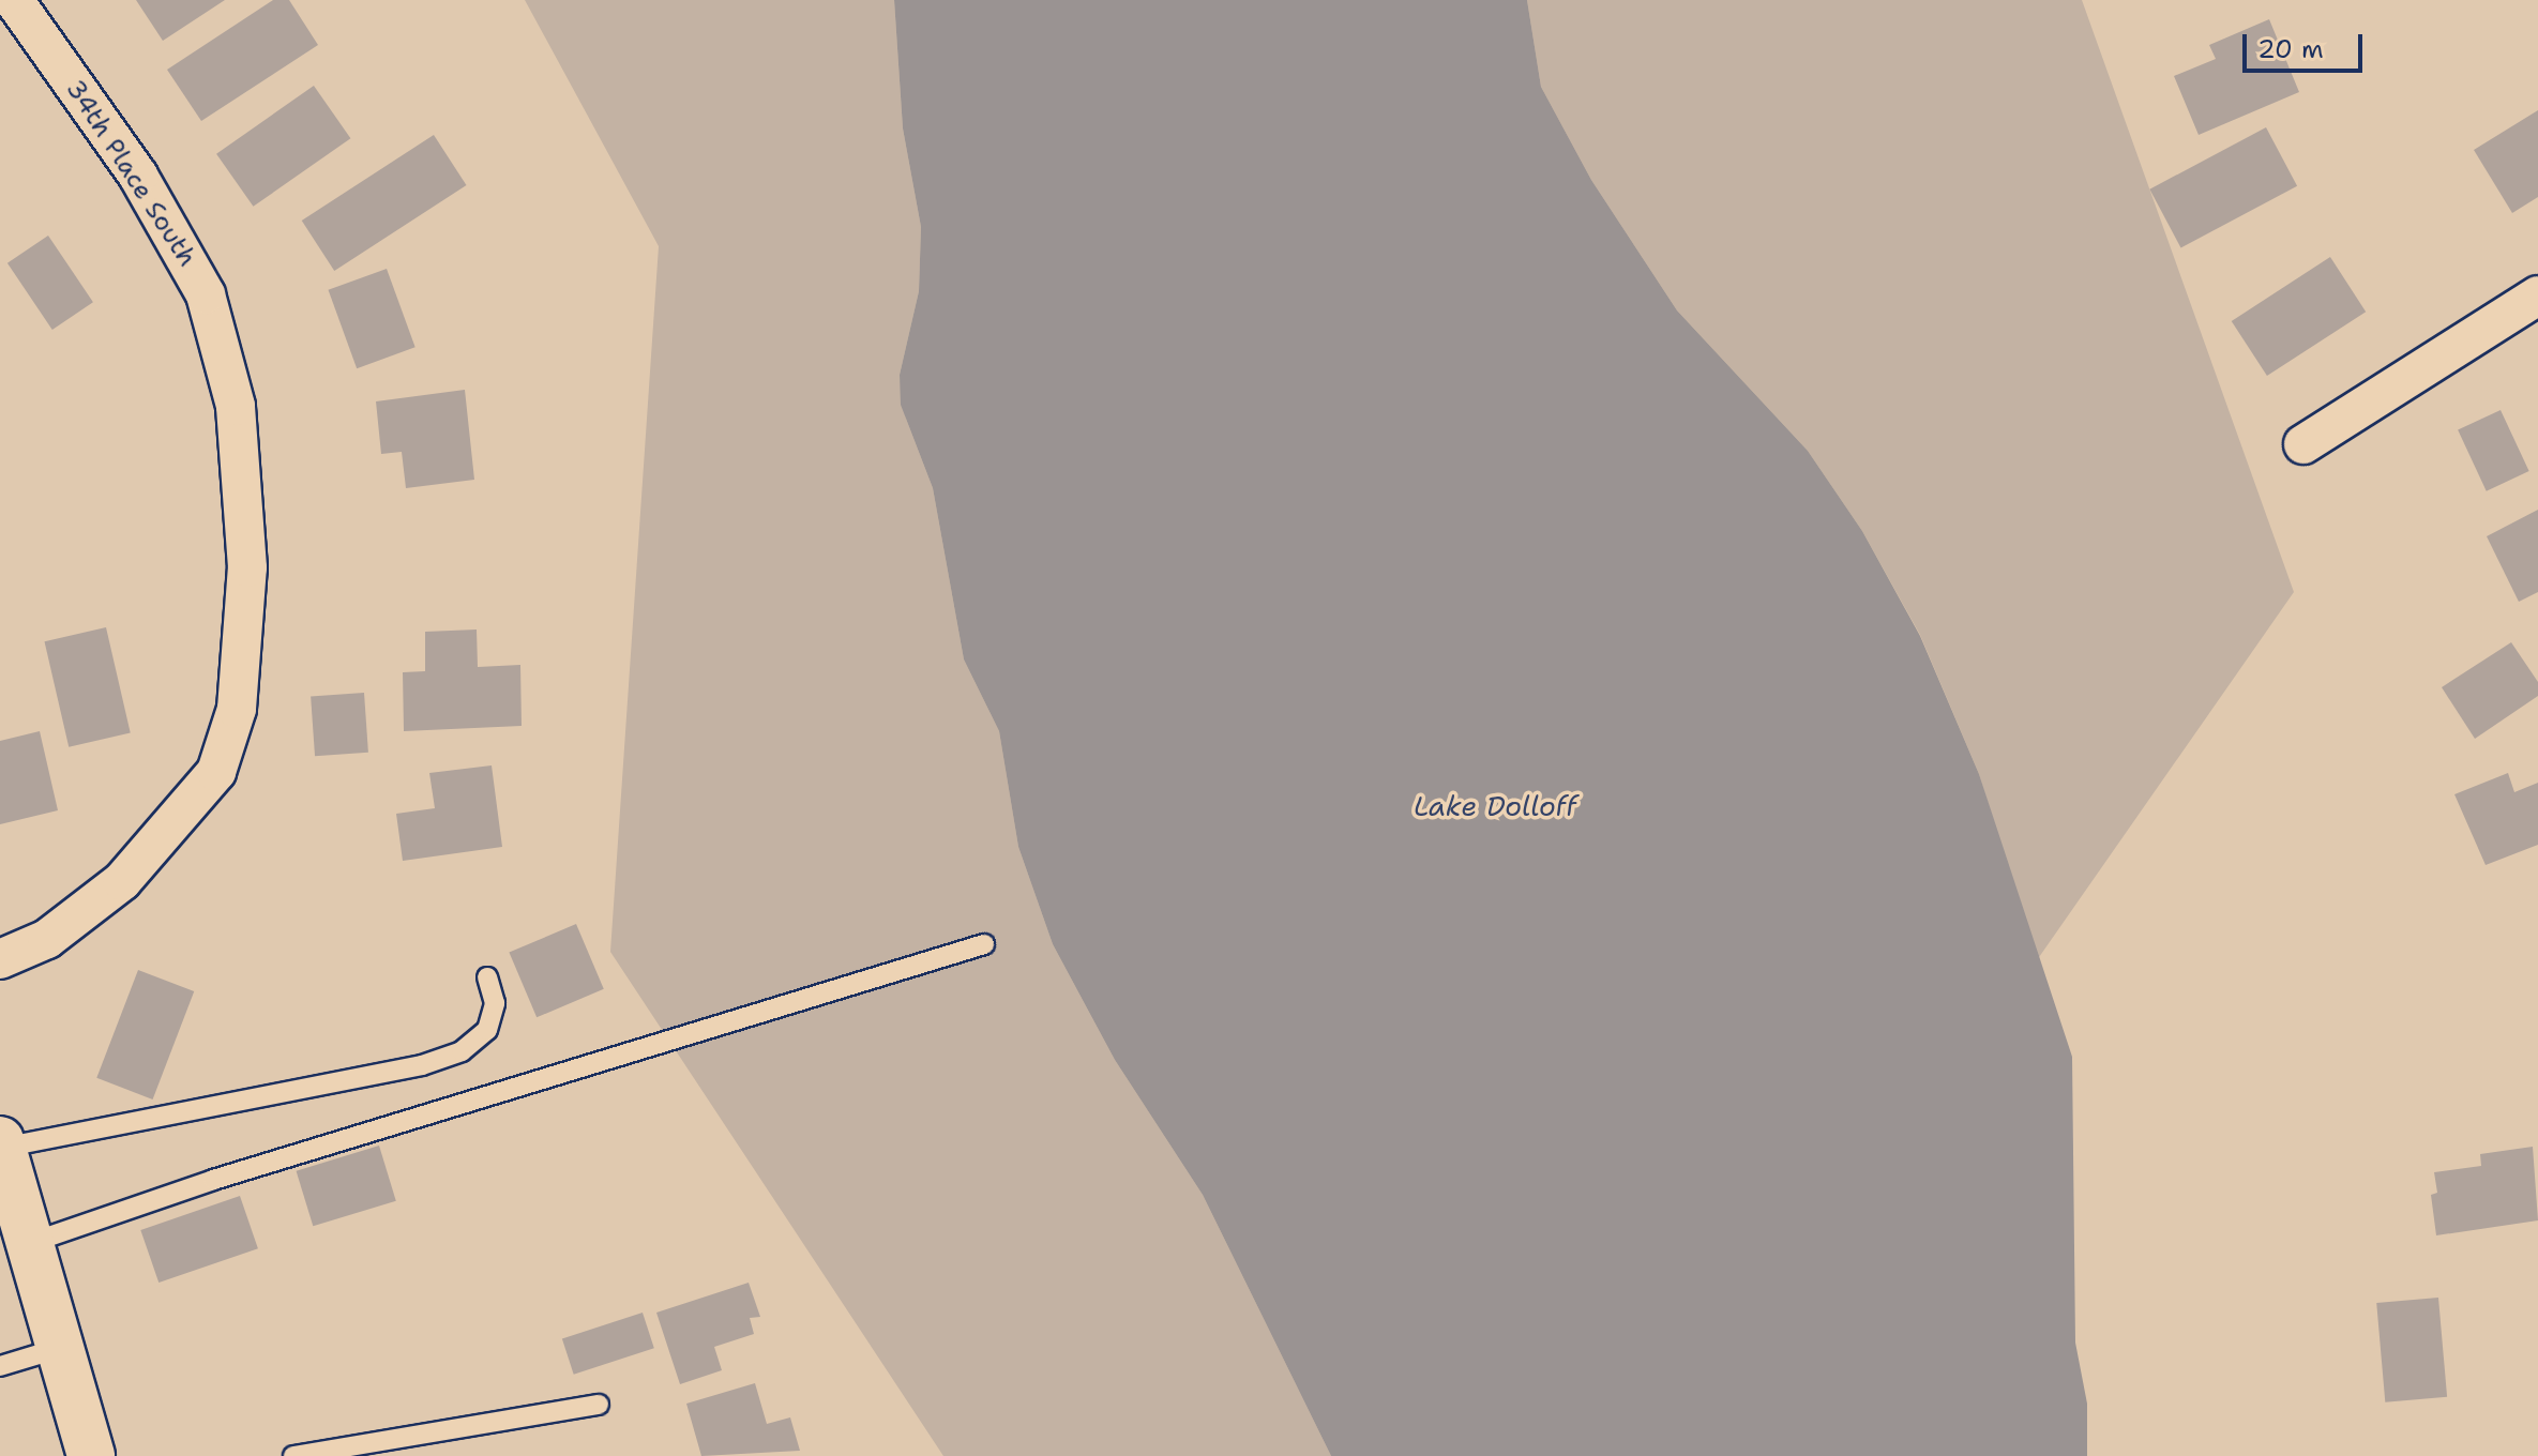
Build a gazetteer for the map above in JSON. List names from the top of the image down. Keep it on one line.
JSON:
{"streets":{"street":["34th Place South"]},"water":["Lake Dolloff"],"scale_bar":"20 m"}
